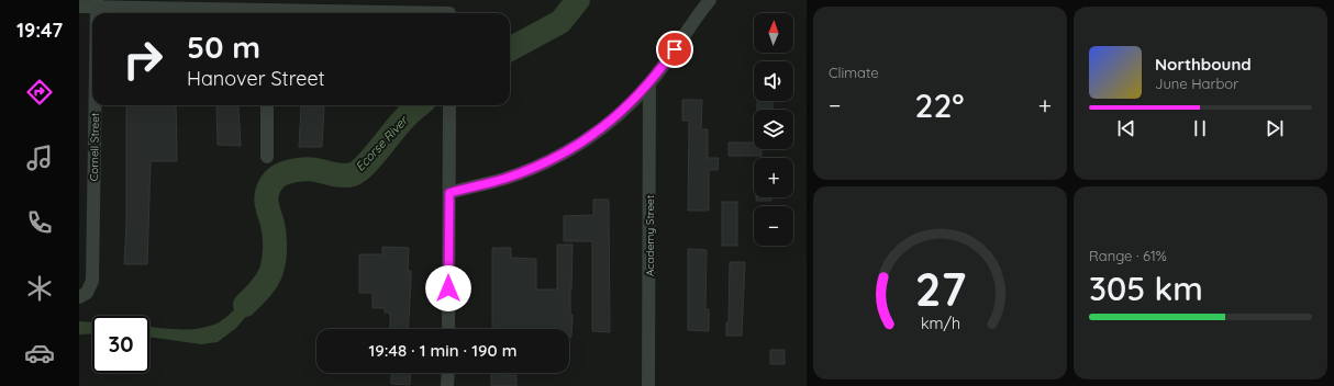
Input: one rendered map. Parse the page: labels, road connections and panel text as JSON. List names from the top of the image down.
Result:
{
  "streets": {
    "street": ["Cornell Street", "Academy Street"]
  },
  "water": ["Ecorse River"],
  "north": "top",
  "page": {
    "tabs": "19:47",
    "tile": [
      "Climate",
      ["Range · 61%", "305 km"]
    ],
    "map_buttons": ["+", "−"],
    "turn": ["50 m", "Hanover Street"],
    "song": ["Northbound", "June Harbor"],
    "heat": ["−", "22°", "+"],
    "limit": "30",
    "trip": "19:48 · 1 min · 190 m",
    "gauge": ["27", "km/h"]
  }
}
